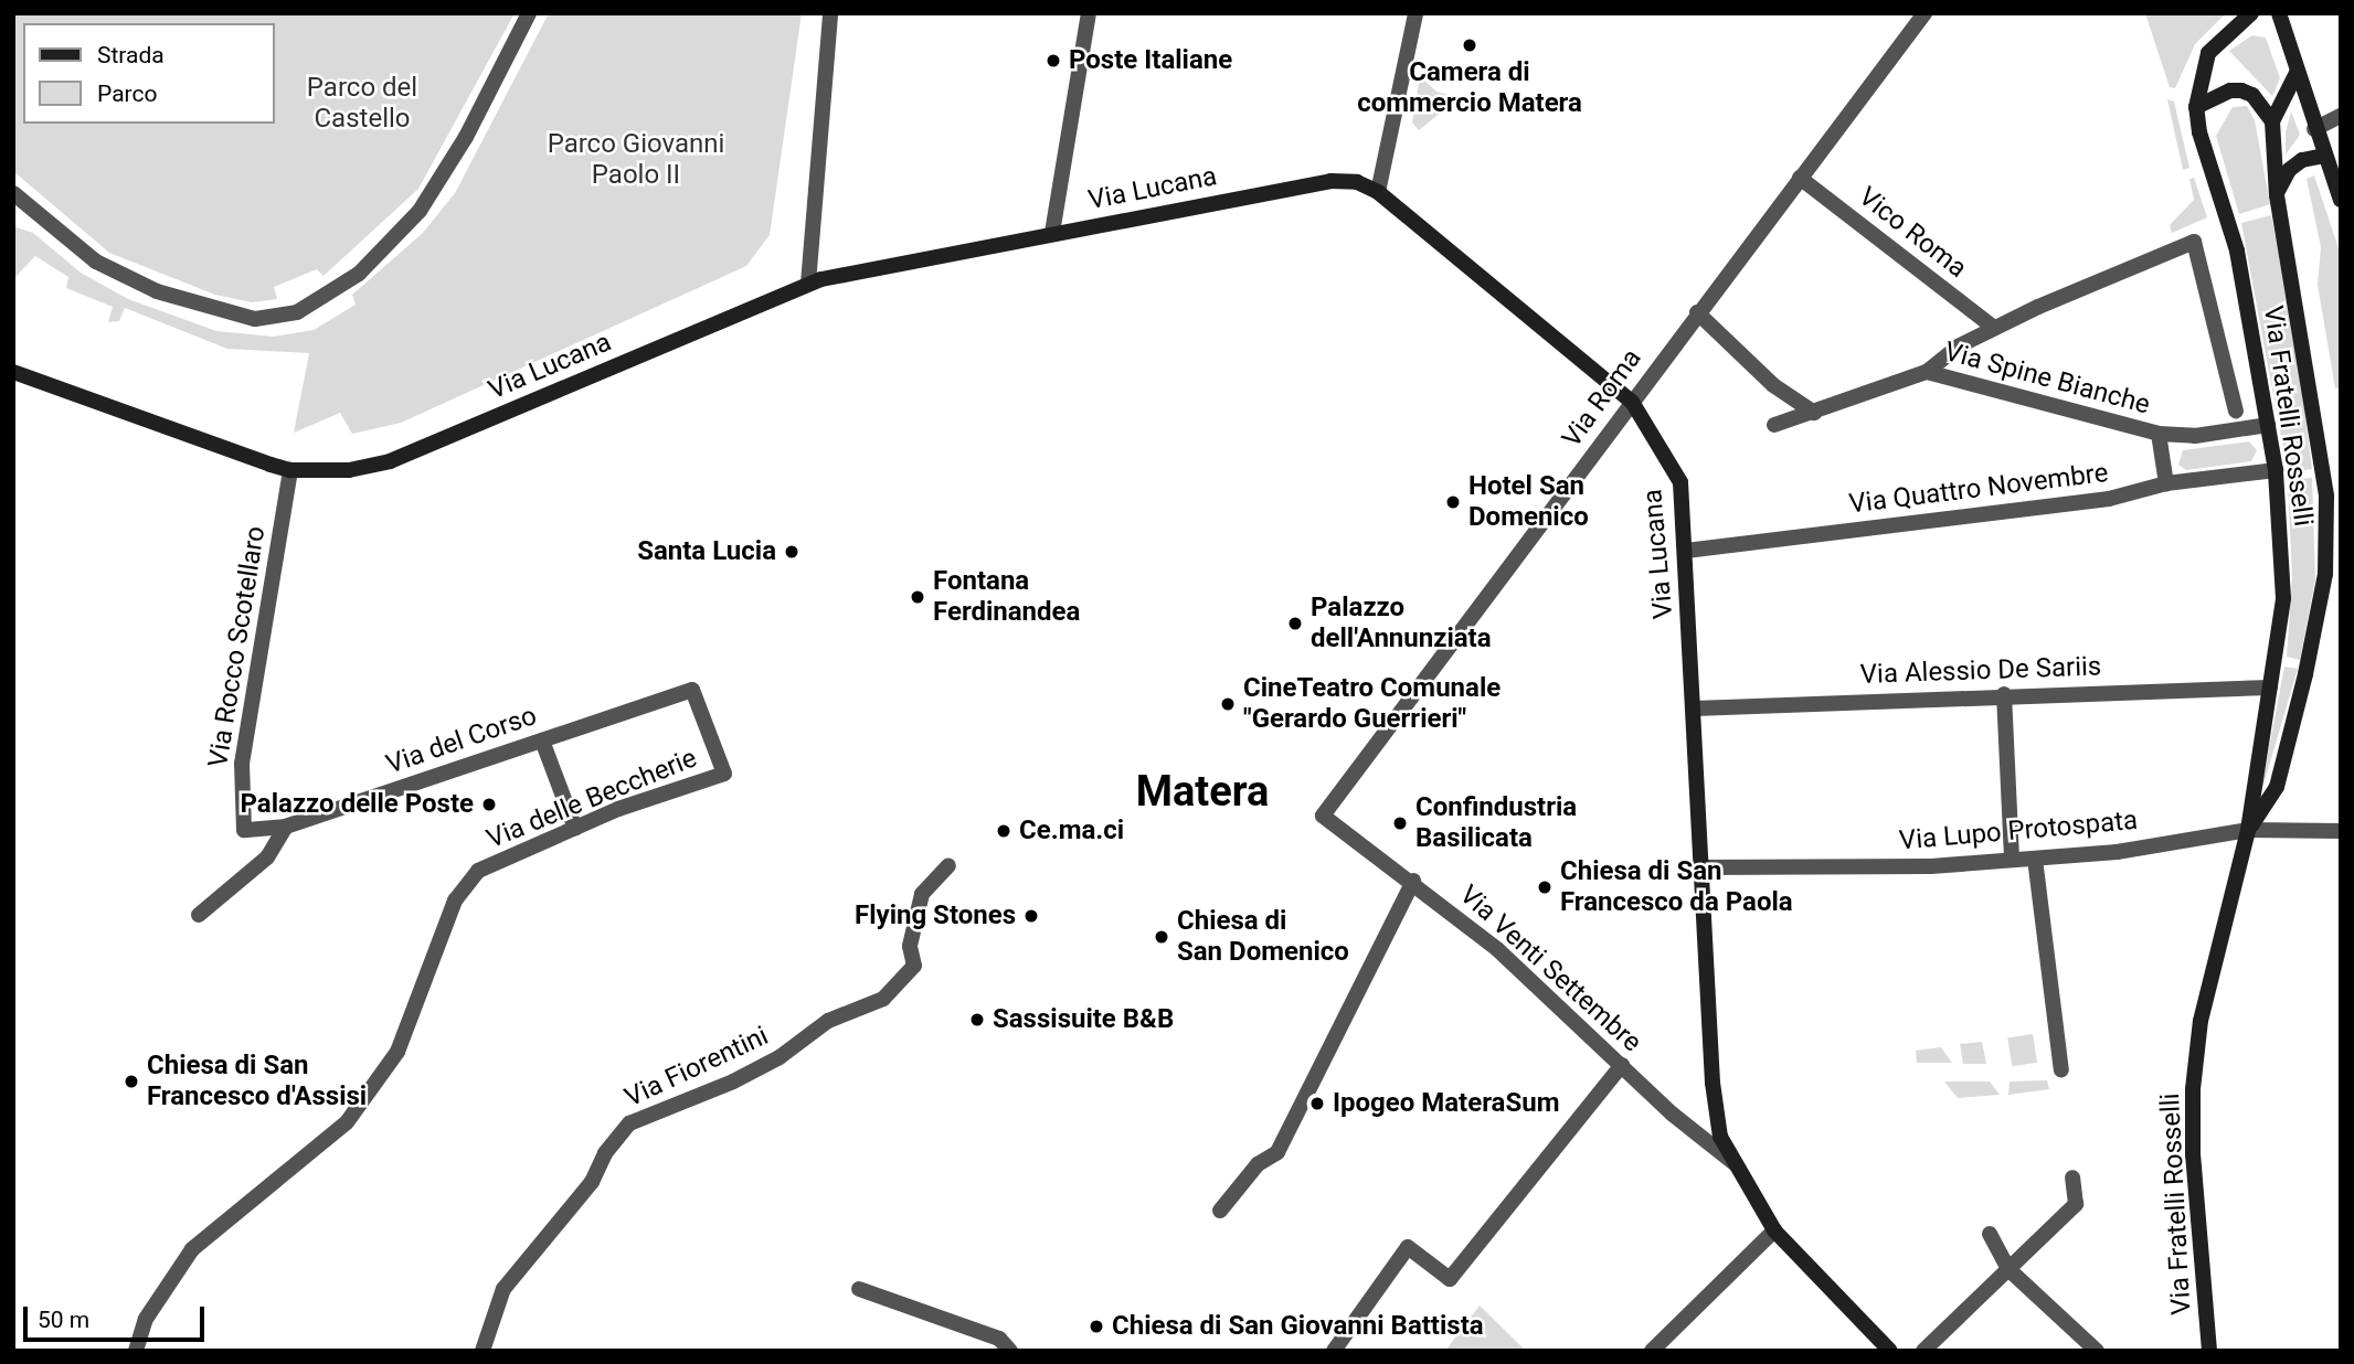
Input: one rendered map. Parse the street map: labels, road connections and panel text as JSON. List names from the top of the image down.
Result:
{
  "streets": {
    "street": [
      "Via Lucana",
      "Vico Roma",
      "Via Spine Bianche",
      "Via Roma",
      "Via Fratelli Rosselli",
      "Via Quattro Novembre",
      "Via Rocco Scotellaro",
      "Via Alessio De Sariis",
      "Via del Corso",
      "Via delle Beccherie",
      "Via Lupo Protospata",
      "Via Venti Settembre",
      "Via Fiorentini"
    ]
  },
  "crossings": [
    ["Via Lucana", "Via Roma"],
    ["Via Lucana", "Via Quattro Novembre"],
    ["Via Lucana", "Via Rocco Scotellaro"],
    ["Via Lucana", "Via Alessio De Sariis"],
    ["Via Lucana", "Via Lupo Protospata"],
    ["Via Lucana", "Via Venti Settembre"],
    ["Vico Roma", "Via Roma"],
    ["Via Spine Bianche", "Via Fratelli Rosselli"],
    ["Via Roma", "Via Venti Settembre"],
    ["Via Fratelli Rosselli", "Via Quattro Novembre"],
    ["Via Fratelli Rosselli", "Via Alessio De Sariis"],
    ["Via Fratelli Rosselli", "Via Lupo Protospata"],
    ["Via Rocco Scotellaro", "Via del Corso"],
    ["Via del Corso", "Via delle Beccherie"]
  ],
  "districts": ["Matera"],
  "parks": ["Parco del Castello", "Parco Giovanni Paolo II"],
  "places": [
    "Camera di commercio Matera",
    "Poste Italiane",
    "Hotel San Domenico",
    "Santa Lucia",
    "Fontana Ferdinandea",
    "Palazzo dell'Annunziata",
    "CineTeatro Comunale \"Gerardo Guerrieri\"",
    "Palazzo delle Poste",
    "Confindustria Basilicata",
    "Ce.ma.ci",
    "Chiesa di San Francesco da Paola",
    "Flying Stones",
    "Chiesa di San Domenico",
    "Sassisuite B&B",
    "Chiesa di San Francesco d'Assisi",
    "Ipogeo MateraSum",
    "Chiesa di San Giovanni Battista"
  ],
  "legend": ["Strada", "Parco"],
  "scale_bar": "50 m"
}
